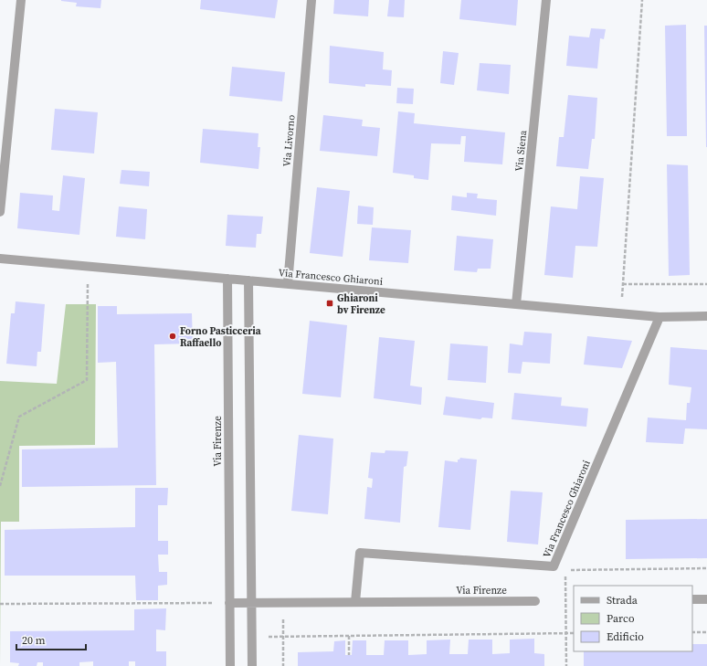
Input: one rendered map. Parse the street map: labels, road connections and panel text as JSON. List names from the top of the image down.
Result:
{
  "streets": {
    "street": [
      "Via Livorno",
      "Via Siena",
      "Via Francesco Ghiaroni",
      "Via Firenze"
    ]
  },
  "crossings": [
    ["Via Livorno", "Via Francesco Ghiaroni"],
    ["Via Siena", "Via Francesco Ghiaroni"],
    ["Via Francesco Ghiaroni", "Via Firenze"]
  ],
  "places": {
    "transit": ["Ghiaroni bv Firenze"],
    "other": ["Forno Pasticceria Raffaello"]
  },
  "legend": ["Strada", "Parco", "Edificio"],
  "scale_bar": "20 m"
}
